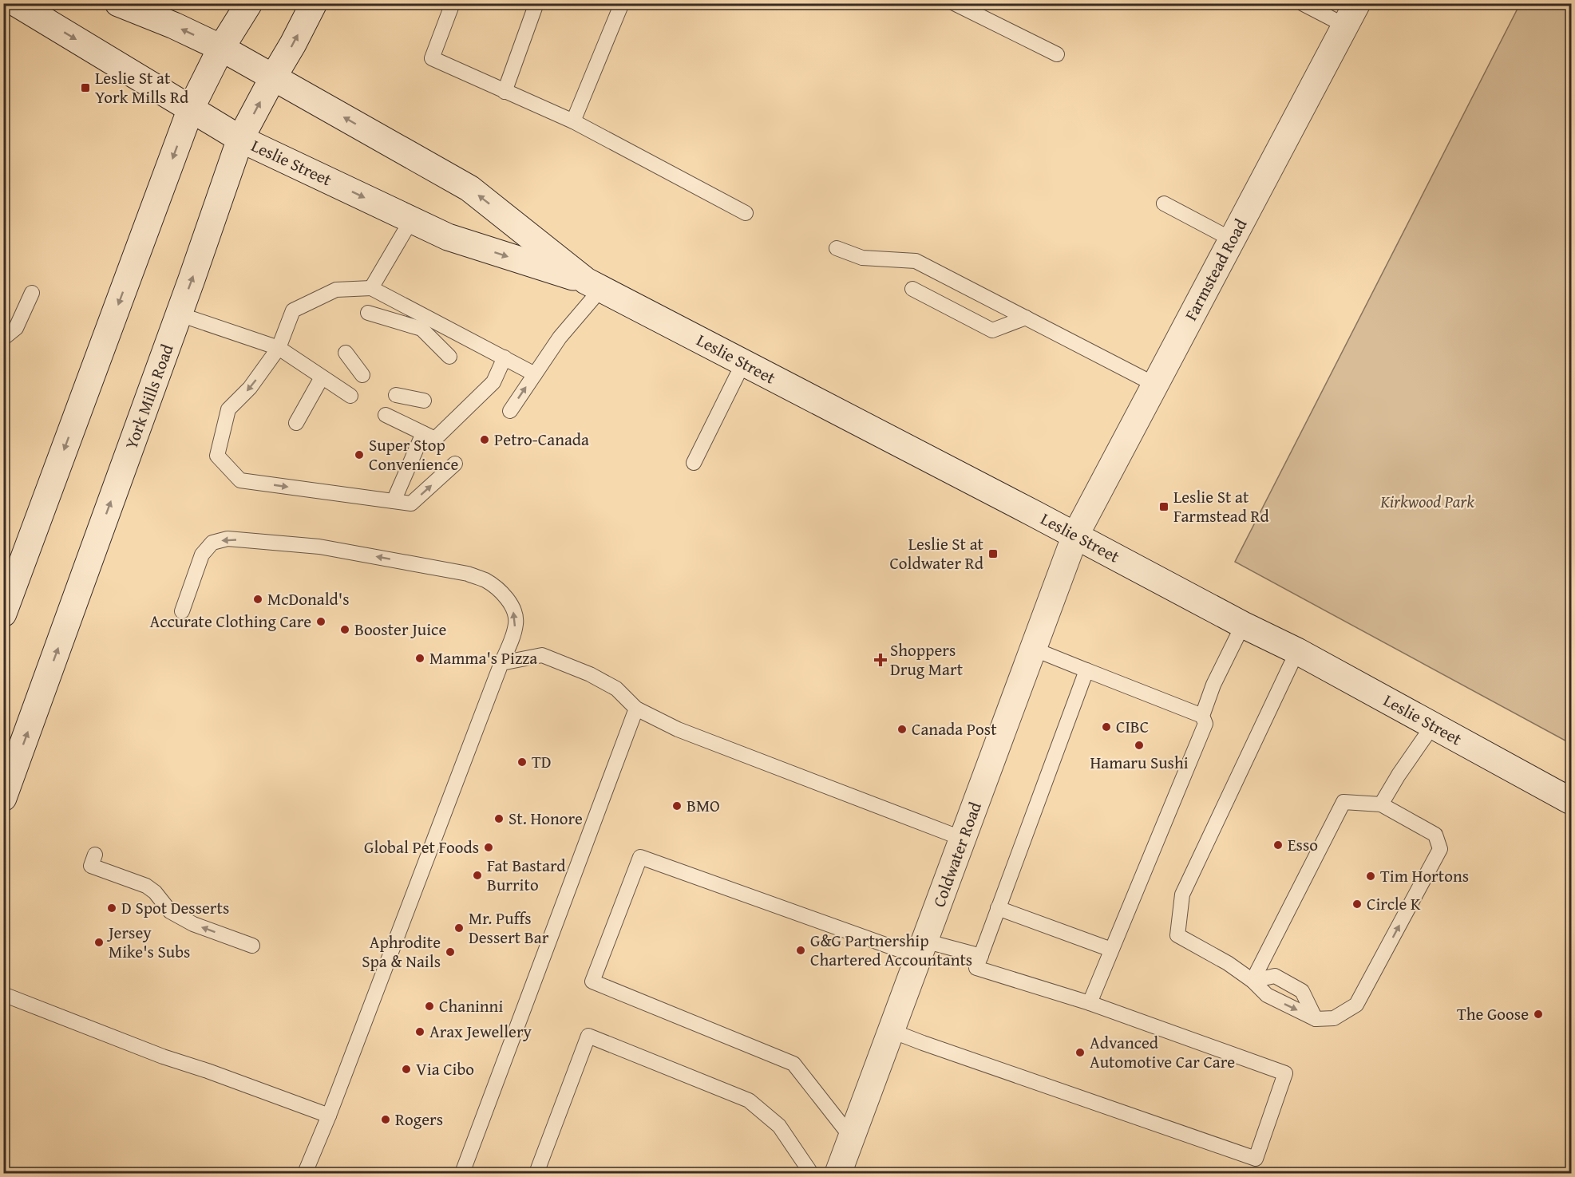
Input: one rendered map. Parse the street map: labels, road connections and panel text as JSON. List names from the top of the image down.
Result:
{
  "streets": {
    "main road": [
      "Leslie Street",
      "Farmstead Road",
      "York Mills Road",
      "Coldwater Road"
    ]
  },
  "crossings": [
    ["Leslie Street", "Farmstead Road"],
    ["Leslie Street", "York Mills Road"],
    ["Leslie Street", "Coldwater Road"],
    ["Farmstead Road", "Coldwater Road"]
  ],
  "parks": ["Kirkwood Park"],
  "places": {
    "transit": ["Leslie St at York Mills Rd", "Leslie St at Farmstead Rd", "Leslie St at Coldwater Rd"],
    "other": [
      "Petro-Canada",
      "Super Stop Convenience",
      "McDonald's",
      "Accurate Clothing Care",
      "Booster Juice",
      "Mamma's Pizza",
      "CIBC",
      "Canada Post",
      "Hamaru Sushi",
      "TD",
      "BMO",
      "St. Honore",
      "Esso",
      "Global Pet Foods",
      "Fat Bastard Burrito",
      "Tim Hortons",
      "Circle K",
      "D Spot Desserts",
      "Mr. Puffs Dessert Bar",
      "Jersey Mike's Subs",
      "G&G Partnership Chartered Accountants",
      "Aphrodite Spa & Nails",
      "Chaninni",
      "The Goose",
      "Arax Jewellery",
      "Advanced Automotive Car Care",
      "Via Cibo",
      "Rogers"
    ],
    "health": ["Shoppers Drug Mart"]
  }
}
